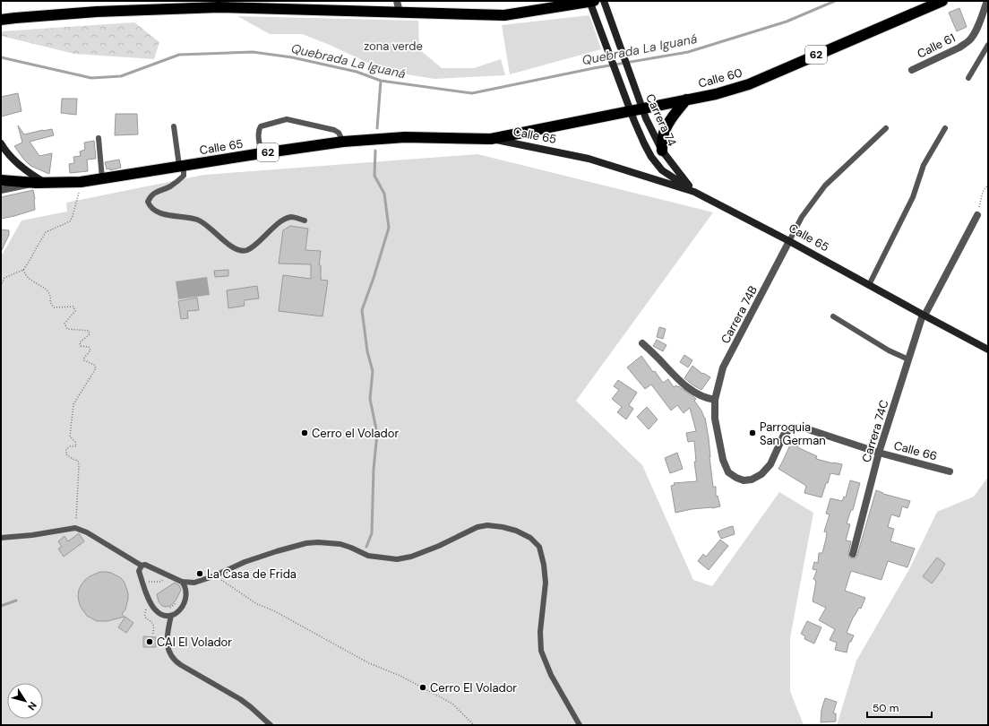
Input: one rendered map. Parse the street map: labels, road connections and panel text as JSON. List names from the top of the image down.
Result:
{
  "streets": {
    "highway": ["62", "Calle 60", "Calle 65"],
    "main road": ["Carrera 74"],
    "street": [
      "Calle 61",
      "Carrera 74B",
      "Carrera 74C",
      "Calle 66"
    ]
  },
  "crossings": [
    ["62", "Calle 65"],
    ["Calle 60", "Carrera 74"],
    ["Calle 60", "Calle 65"],
    ["Carrera 74", "Calle 65"],
    ["Calle 65", "Carrera 74B"],
    ["Calle 65", "Carrera 74C"],
    ["Carrera 74B", "Calle 66"],
    ["Carrera 74C", "Calle 66"]
  ],
  "water": ["Quebrada La Iguaná"],
  "parks": ["zona verde"],
  "places": [
    "Cerro el Volador",
    "Parroquia San German",
    "La Casa de Frida",
    "CAI El Volador",
    "Cerro El Volador"
  ],
  "scale_bar": "50 m",
  "north": "bottom right"
}
